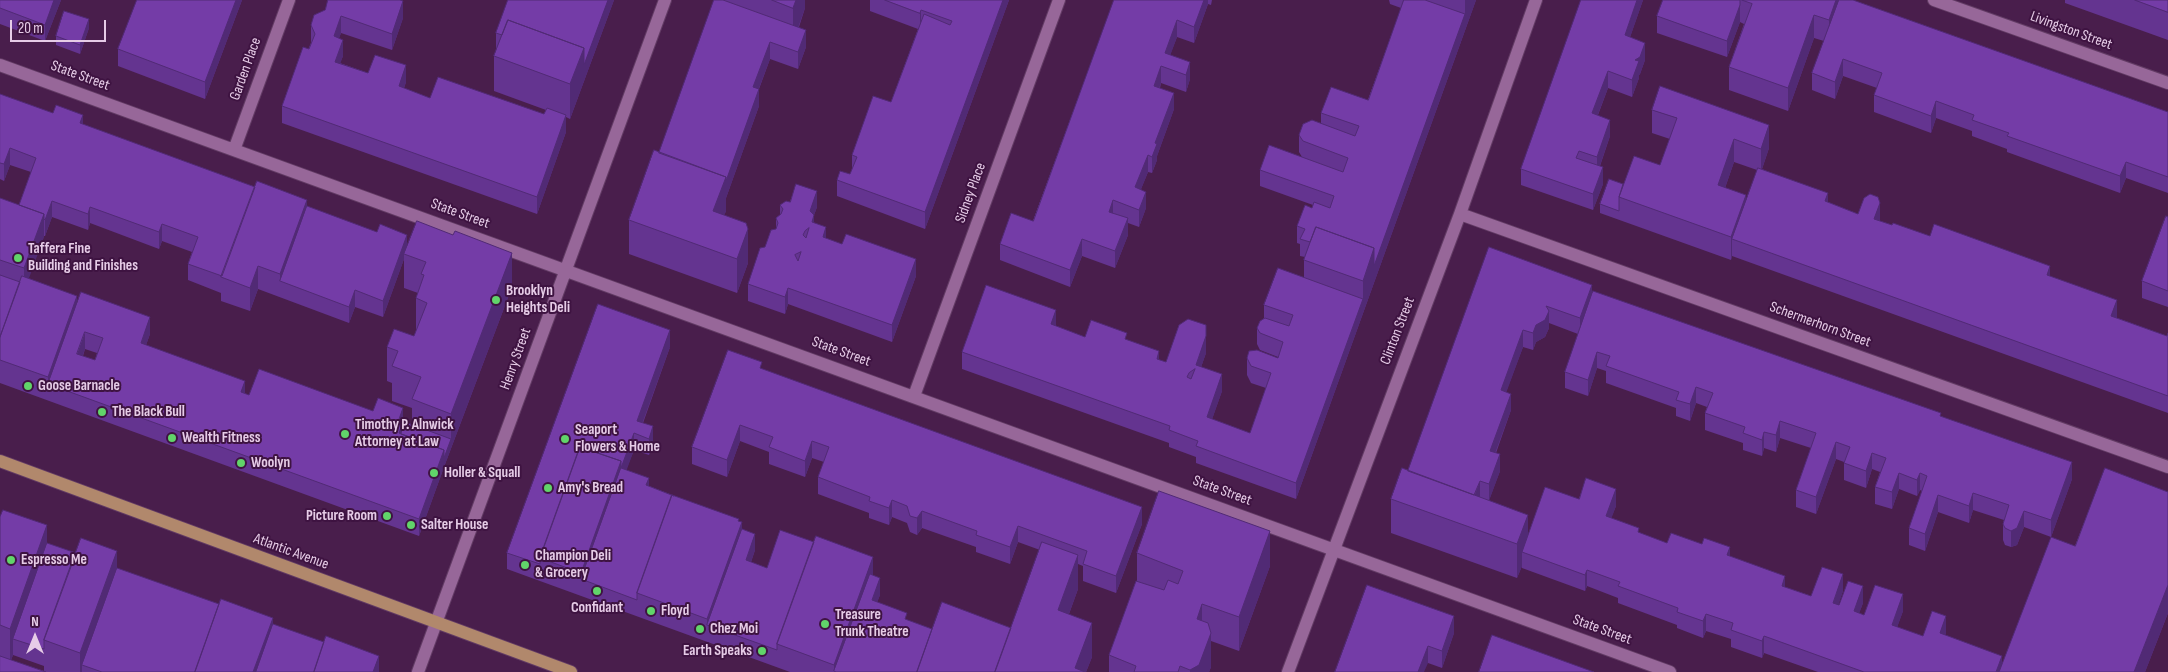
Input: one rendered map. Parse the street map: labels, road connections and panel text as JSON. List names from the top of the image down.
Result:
{
  "streets": {
    "main road": ["Atlantic Avenue"],
    "street": [
      "Livingston Street",
      "Garden Place",
      "State Street",
      "Sidney Place",
      "Schermerhorn Street",
      "Clinton Street",
      "Henry Street"
    ]
  },
  "crossings": [
    ["Garden Place", "State Street"],
    ["State Street", "Sidney Place"],
    ["State Street", "Clinton Street"],
    ["State Street", "Henry Street"],
    ["Schermerhorn Street", "Clinton Street"],
    ["Henry Street", "Atlantic Avenue"]
  ],
  "places": [
    "Taffera Fine Building and Finishes",
    "Brooklyn Heights Deli",
    "Goose Barnacle",
    "The Black Bull",
    "Timothy P. Alnwick Attorney at Law",
    "Wealth Fitness",
    "Seaport Flowers & Home",
    "Woolyn",
    "Holler & Squall",
    "Amy's Bread",
    "Picture Room",
    "Salter House",
    "Espresso Me",
    "Champion Deli & Grocery",
    "Confidant",
    "Floyd",
    "Treasure Trunk Theatre",
    "Chez Moi",
    "Earth Speaks"
  ],
  "scale_bar": "20 m",
  "north": "top"
}
